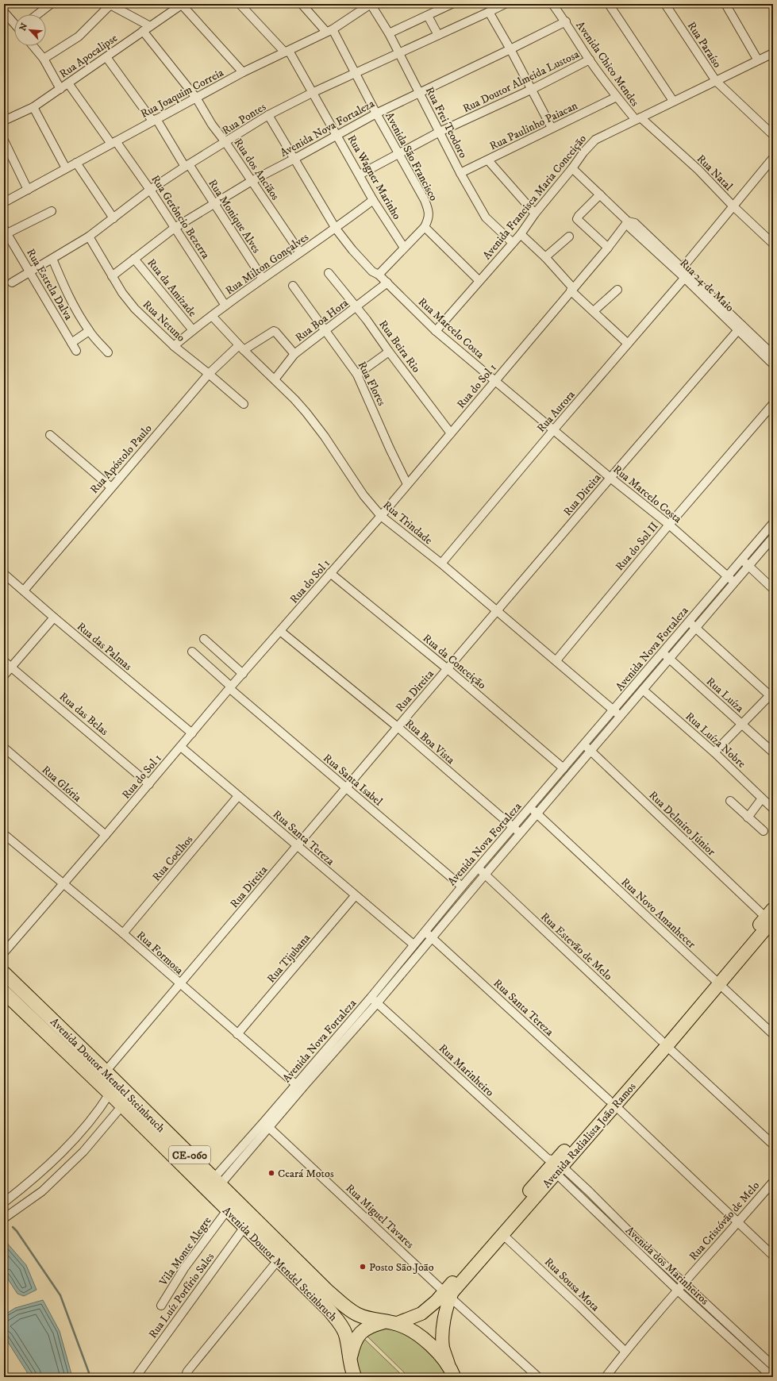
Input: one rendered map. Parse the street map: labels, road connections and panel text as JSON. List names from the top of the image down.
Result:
{
  "streets": {
    "highway": ["Avenida Doutor Mendel Steinbruch", "CE-060"],
    "main road": ["Avenida Radialista João Ramos"],
    "street": [
      "Rua Paraíso",
      "Rua Apocalipse",
      "Avenida Chico Mendes",
      "Rua Doutor Almeida Lustosa",
      "Rua Joaquim Correia",
      "Rua Pontes",
      "Rua Frei Teodoro",
      "Rua Paulinho Paiacan",
      "Avenida Nova Fortaleza",
      "Avenida São Francisco",
      "Rua dos Anciãos",
      "Rua Natal",
      "Rua Wagner Marinho",
      "Avenida Francisca Maria Conceição",
      "Rua Monique Alves",
      "Rua Gerôncio Bezerra",
      "Rua Milton Gonçalves",
      "Rua Estrela Dalva",
      "Rua 24 de Maio",
      "Rua da Amizade",
      "Rua Boa Hora",
      "Rua Netuno",
      "Rua Marcelo Costa",
      "Rua Beira Rio",
      "Rua Flores",
      "Rua do Sol 1",
      "Rua Aurora",
      "Rua Apóstolo Paulo",
      "Rua Direita",
      "Rua Trindade",
      "Rua do Sol II",
      "Rua das Palmas",
      "Rua da Conceição",
      "Rua Luíza",
      "Rua das Belas",
      "Rua Luíza Nobre",
      "Rua Boa Vista",
      "Rua Santa Isabel",
      "Rua Glória",
      "Rua Delmiro Júnior",
      "Rua Santa Tereza",
      "Rua Coelhos",
      "Rua Novo Amanhecer",
      "Rua Estevão de Melo",
      "Rua Formosa",
      "Rua Tijubana",
      "Rua Marinheiro",
      "Rua Miguel Tavares",
      "Rua Cristóvão de Melo",
      "Vila Monte Alegre",
      "Avenida dos Marinheiros",
      "Rua Sousa Mota",
      "Rua Luíz Porfírio Sales"
    ]
  },
  "crossings": [
    ["Rua Paraíso", "Avenida Francisca Maria Conceição"],
    ["Rua Apocalipse", "Rua dos Anciãos"],
    ["Rua Apocalipse", "Rua Monique Alves"],
    ["Rua Apocalipse", "Rua Gerôncio Bezerra"],
    ["Avenida Chico Mendes", "Rua Doutor Almeida Lustosa"],
    ["Avenida Chico Mendes", "Rua Paulinho Paiacan"],
    ["Avenida Chico Mendes", "Avenida Nova Fortaleza"],
    ["Avenida Chico Mendes", "Rua Natal"],
    ["Avenida Chico Mendes", "Avenida Francisca Maria Conceição"],
    ["Rua Doutor Almeida Lustosa", "Rua Frei Teodoro"],
    ["Rua Doutor Almeida Lustosa", "Avenida São Francisco"],
    ["Rua Doutor Almeida Lustosa", "Rua Wagner Marinho"],
    ["Rua Joaquim Correia", "Rua Frei Teodoro"],
    ["Rua Joaquim Correia", "Avenida São Francisco"],
    ["Rua Joaquim Correia", "Rua dos Anciãos"],
    ["Rua Joaquim Correia", "Rua Wagner Marinho"],
    ["Rua Joaquim Correia", "Rua Monique Alves"],
    ["Rua Joaquim Correia", "Rua Gerôncio Bezerra"],
    ["Rua Pontes", "Rua Frei Teodoro"],
    ["Rua Pontes", "Avenida São Francisco"],
    ["Rua Pontes", "Rua dos Anciãos"],
    ["Rua Pontes", "Rua Wagner Marinho"],
    ["Rua Pontes", "Rua Monique Alves"],
    ["Rua Pontes", "Rua Gerôncio Bezerra"],
    ["Rua Pontes", "Rua Estrela Dalva"],
    ["Rua Pontes", "Rua Netuno"],
    ["Rua Pontes", "Rua Marcelo Costa"],
    ["Rua Frei Teodoro", "Rua Paulinho Paiacan"],
    ["Rua Frei Teodoro", "Avenida Nova Fortaleza"],
    ["Rua Frei Teodoro", "Avenida Francisca Maria Conceição"],
    ["Avenida Nova Fortaleza", "Avenida São Francisco"],
    ["Avenida Nova Fortaleza", "Rua dos Anciãos"],
    ["Avenida Nova Fortaleza", "Rua Wagner Marinho"],
    ["Avenida Nova Fortaleza", "Rua Monique Alves"],
    ["Avenida Nova Fortaleza", "Rua Gerôncio Bezerra"],
    ["Avenida Nova Fortaleza", "Rua da Amizade"],
    ["Avenida Nova Fortaleza", "Rua Netuno"],
    ["Avenida Nova Fortaleza", "Rua Marcelo Costa"],
    ["Avenida Nova Fortaleza", "Rua Trindade"],
    ["Avenida Nova Fortaleza", "Rua da Conceição"],
    ["Avenida Nova Fortaleza", "Rua Luíza"],
    ["Avenida Nova Fortaleza", "Rua Luíza Nobre"],
    ["Avenida Nova Fortaleza", "Rua Boa Vista"],
    ["Avenida Nova Fortaleza", "Rua Santa Isabel"],
    ["Avenida Nova Fortaleza", "Rua Delmiro Júnior"],
    ["Avenida Nova Fortaleza", "Rua Santa Tereza"],
    ["Avenida Nova Fortaleza", "Rua Novo Amanhecer"],
    ["Avenida Nova Fortaleza", "Rua Estevão de Melo"],
    ["Avenida Nova Fortaleza", "Rua Formosa"],
    ["Avenida Nova Fortaleza", "Rua Marinheiro"],
    ["Avenida Nova Fortaleza", "Avenida Doutor Mendel Steinbruch"],
    ["Avenida Nova Fortaleza", "Rua Miguel Tavares"],
    ["Rua dos Anciãos", "Rua Milton Gonçalves"],
    ["Rua Natal", "Avenida Francisca Maria Conceição"],
    ["Rua Wagner Marinho", "Rua Milton Gonçalves"],
    ["Avenida Francisca Maria Conceição", "Rua 24 de Maio"],
    ["Avenida Francisca Maria Conceição", "Rua Marcelo Costa"],
    ["Rua Monique Alves", "Rua Milton Gonçalves"],
    ["Rua Gerôncio Bezerra", "Rua Milton Gonçalves"],
    ["Rua Milton Gonçalves", "Rua da Amizade"],
    ["Rua Milton Gonçalves", "Rua Netuno"],
    ["Rua Milton Gonçalves", "Rua Marcelo Costa"],
    ["Rua Milton Gonçalves", "Rua Trindade"],
    ["Rua 24 de Maio", "Rua do Sol 1"],
    ["Rua 24 de Maio", "Rua Aurora"],
    ["Rua 24 de Maio", "Rua Direita"],
    ["Rua Boa Hora", "Rua Marcelo Costa"],
    ["Rua Boa Hora", "Rua Beira Rio"],
    ["Rua Boa Hora", "Rua Flores"],
    ["Rua Boa Hora", "Rua Apóstolo Paulo"],
    ["Rua Boa Hora", "Rua Trindade"],
    ["Rua Netuno", "Rua Apóstolo Paulo"],
    ["Rua Marcelo Costa", "Rua do Sol 1"],
    ["Rua Marcelo Costa", "Rua Aurora"],
    ["Rua Marcelo Costa", "Rua Direita"],
    ["Rua Marcelo Costa", "Rua do Sol II"],
    ["Rua Beira Rio", "Rua do Sol 1"],
    ["Rua Flores", "Rua do Sol 1"],
    ["Rua do Sol 1", "Rua Trindade"],
    ["Rua do Sol 1", "Rua das Palmas"],
    ["Rua do Sol 1", "Rua da Conceição"],
    ["Rua do Sol 1", "Rua das Belas"],
    ["Rua do Sol 1", "Rua Boa Vista"],
    ["Rua do Sol 1", "Rua Santa Isabel"],
    ["Rua do Sol 1", "Rua Glória"],
    ["Rua do Sol 1", "Rua Santa Tereza"],
    ["Rua do Sol 1", "Rua Formosa"],
    ["Rua Aurora", "Rua Trindade"],
    ["Rua Apóstolo Paulo", "Rua Trindade"],
    ["Rua Apóstolo Paulo", "Rua das Palmas"],
    ["Rua Direita", "Rua Trindade"],
    ["Rua Direita", "Rua da Conceição"],
    ["Rua Direita", "Rua Boa Vista"],
    ["Rua Direita", "Rua Santa Isabel"],
    ["Rua Direita", "Rua Santa Tereza"],
    ["Rua Direita", "Rua Formosa"],
    ["Rua Direita", "Avenida Doutor Mendel Steinbruch"],
    ["Rua Trindade", "Rua do Sol II"],
    ["Rua Delmiro Júnior", "Avenida Radialista João Ramos"],
    ["Rua Santa Tereza", "Rua Coelhos"],
    ["Rua Santa Tereza", "Rua Tijubana"],
    ["Rua Santa Tereza", "Avenida Radialista João Ramos"],
    ["Rua Santa Tereza", "Rua Cristóvão de Melo"],
    ["Rua Coelhos", "Rua Formosa"],
    ["Rua Novo Amanhecer", "Avenida Radialista João Ramos"],
    ["Rua Estevão de Melo", "Avenida Radialista João Ramos"],
    ["Rua Formosa", "Rua Tijubana"],
    ["Rua Marinheiro", "Avenida Radialista João Ramos"],
    ["Rua Marinheiro", "Avenida dos Marinheiros"],
    ["Avenida Doutor Mendel Steinbruch", "Avenida Radialista João Ramos"],
    ["Avenida Doutor Mendel Steinbruch", "CE-060"],
    ["Avenida Doutor Mendel Steinbruch", "Vila Monte Alegre"],
    ["Avenida Doutor Mendel Steinbruch", "Rua Luíz Porfírio Sales"],
    ["Avenida Radialista João Ramos", "CE-060"],
    ["Avenida Radialista João Ramos", "Rua Miguel Tavares"],
    ["Avenida Radialista João Ramos", "Avenida dos Marinheiros"],
    ["Avenida Radialista João Ramos", "Rua Sousa Mota"],
    ["Rua Cristóvão de Melo", "Avenida dos Marinheiros"],
    ["Rua Cristóvão de Melo", "Rua Sousa Mota"]
  ],
  "places": ["Ceará Motos", "Posto São João"],
  "north": "top left"
}
